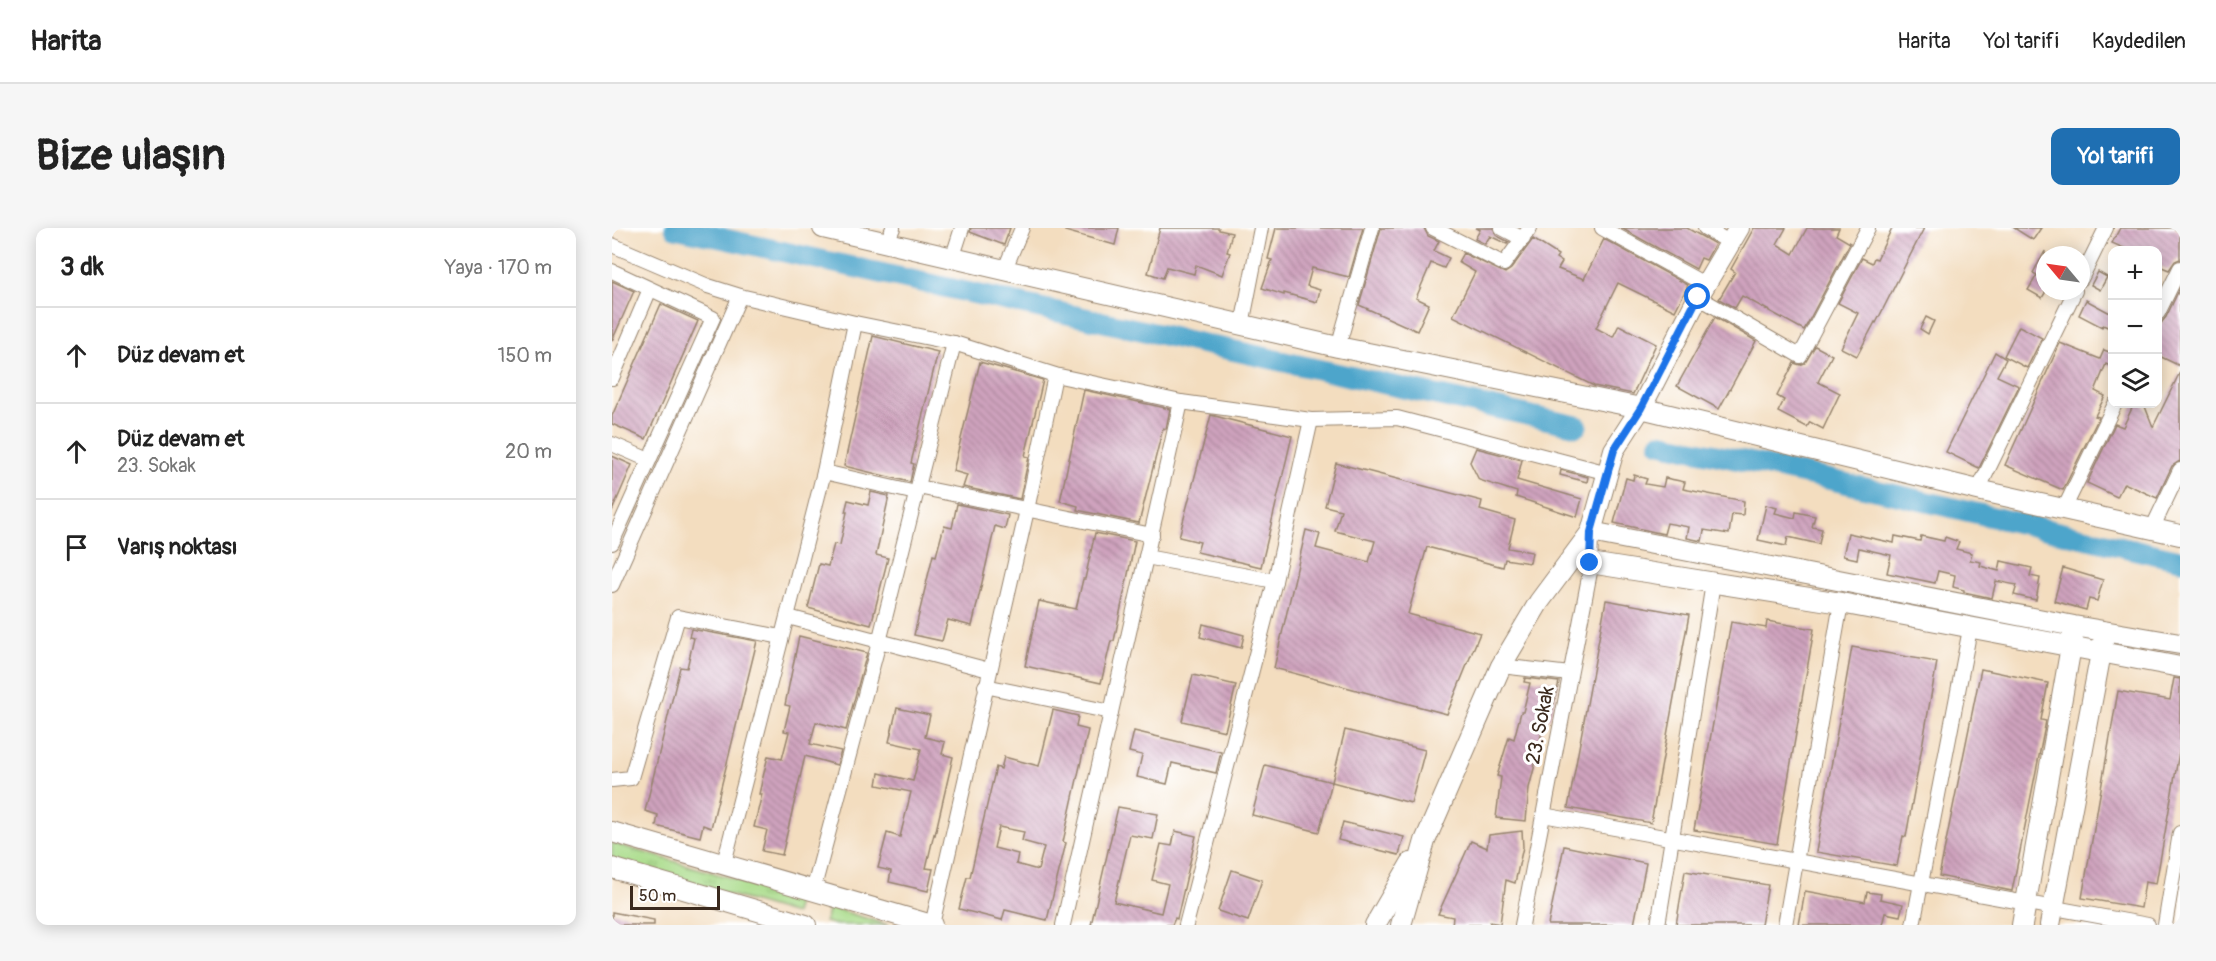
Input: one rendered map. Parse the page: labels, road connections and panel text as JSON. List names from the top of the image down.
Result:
{
  "streets": {
    "street": ["23. Sokak"]
  },
  "scale_bar": "50 m",
  "north": "top left",
  "page": {
    "header": "Harita",
    "nav": ["Harita", "Yol tarifi", "Kaydedilen"],
    "buttons": "Yol tarifi",
    "title": "Bize ulaşın",
    "heading": ["3 dk", "Yaya · 170 m"],
    "map_buttons": ["+", "−"],
    "list": [
      ["Düz devam et", "150 m"],
      ["Düz devam et", "23. Sokak", "20 m"],
      "Varış noktası"
    ],
    "scale": "50 m"
  }
}
